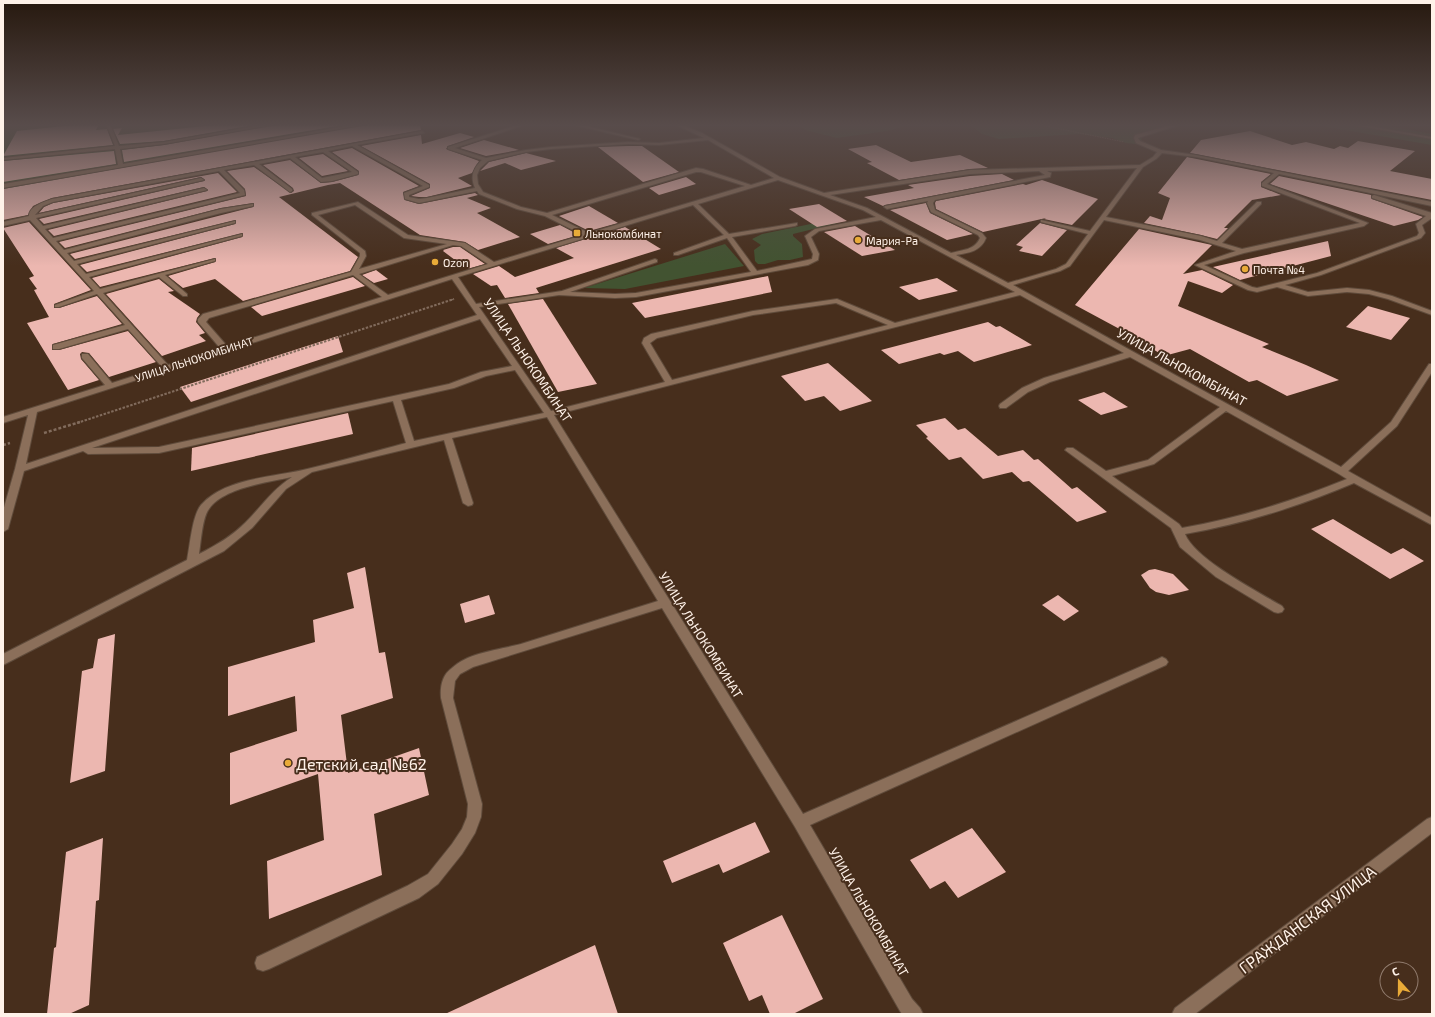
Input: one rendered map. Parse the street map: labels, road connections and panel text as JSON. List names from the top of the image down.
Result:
{
  "streets": {
    "street": ["УЛИЦА ЛЬНОКОМБИНАТ", "ГРАЖДАНСКАЯ УЛИЦА"]
  },
  "places": {
    "transit": ["Льнокомбинат"],
    "other": [
      "Мария-Ра",
      "Ozon",
      "Почта №4",
      "Детский сад №62"
    ]
  },
  "north": "top"
}
